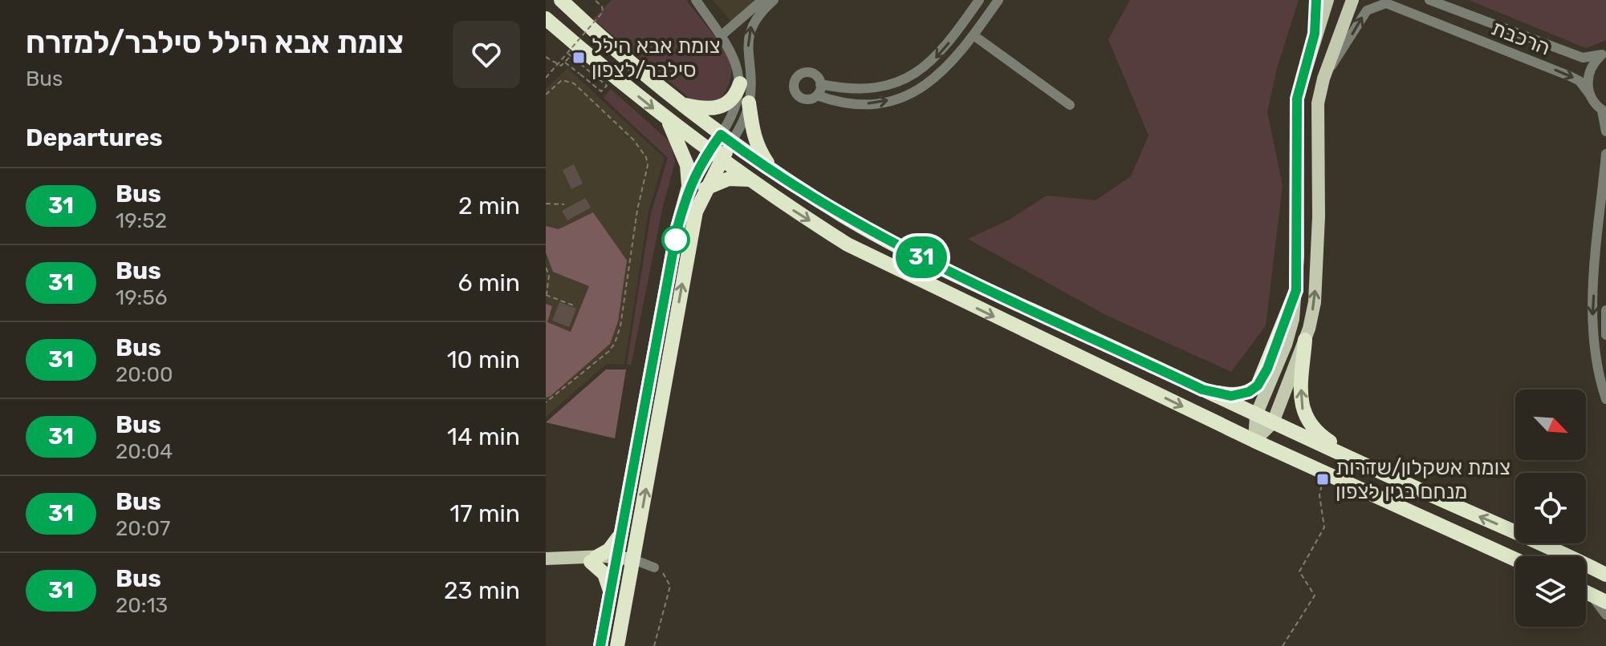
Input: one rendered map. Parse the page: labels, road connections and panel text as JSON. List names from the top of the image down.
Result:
{
  "streets": {
    "street": ["הרכבת"]
  },
  "places": {
    "transit": ["צומת אבא הילל סילבר/לצפון", "צומת אשקלון/שדרות מנחם בגין לצפון"]
  },
  "lines": ["bus line 31"],
  "north": "bottom right",
  "page": {
    "heading": [
      ["צומת אבא הילל סילבר/למזרח", "Bus"],
      "Departures"
    ],
    "on_map": "31",
    "list": [
      {
        "mark": "31",
        "name": "Bus",
        "note": "19:52",
        "value": "2 min"
      },
      {
        "mark": "31",
        "name": "Bus",
        "note": "19:56",
        "value": "6 min"
      },
      {
        "mark": "31",
        "name": "Bus",
        "note": "20:00",
        "value": "10 min"
      },
      {
        "mark": "31",
        "name": "Bus",
        "note": "20:04",
        "value": "14 min"
      },
      {
        "mark": "31",
        "name": "Bus",
        "note": "20:07",
        "value": "17 min"
      },
      {
        "mark": "31",
        "name": "Bus",
        "note": "20:13",
        "value": "23 min"
      }
    ]
  }
}
